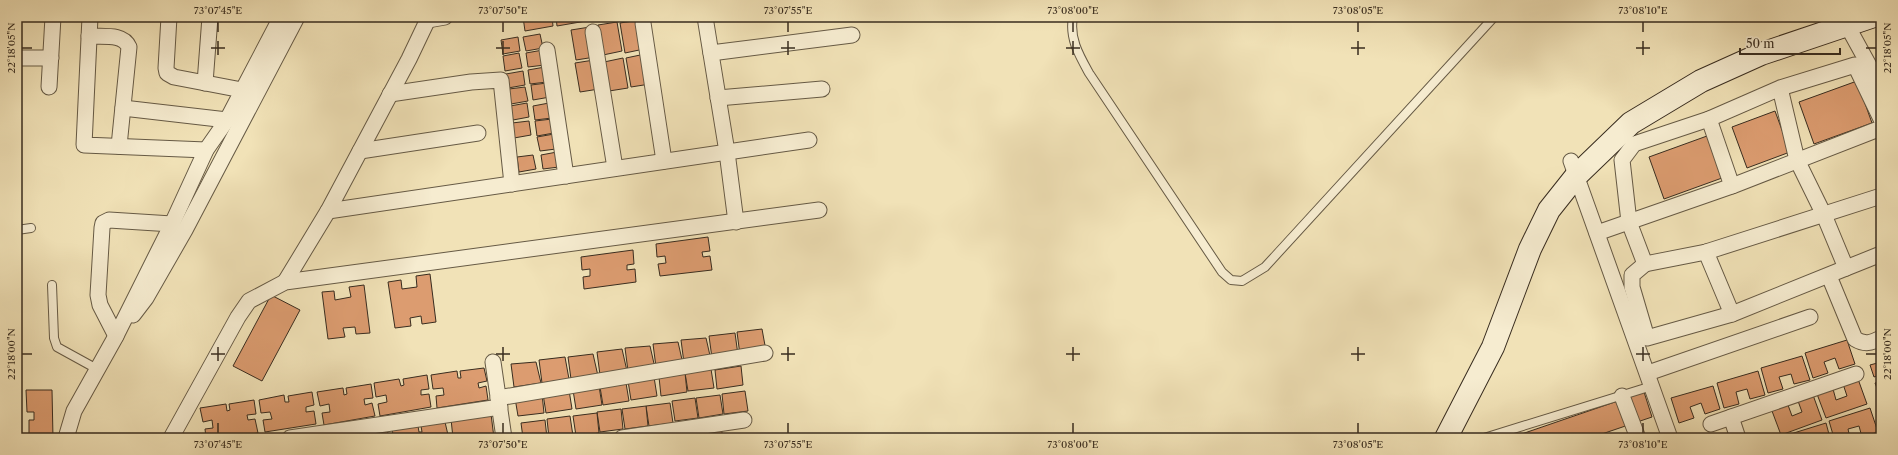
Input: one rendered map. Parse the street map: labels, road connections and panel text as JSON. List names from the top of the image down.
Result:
{
  "scale_bar": "50 m",
  "coordinates": [
    "73°07'45\"E",
    "73°07'50\"E",
    "73°07'55\"E",
    "73°08'00\"E",
    "73°08'05\"E",
    "73°08'10\"E",
    "22°18'05\"N",
    "22°18'00\"N"
  ]
}
